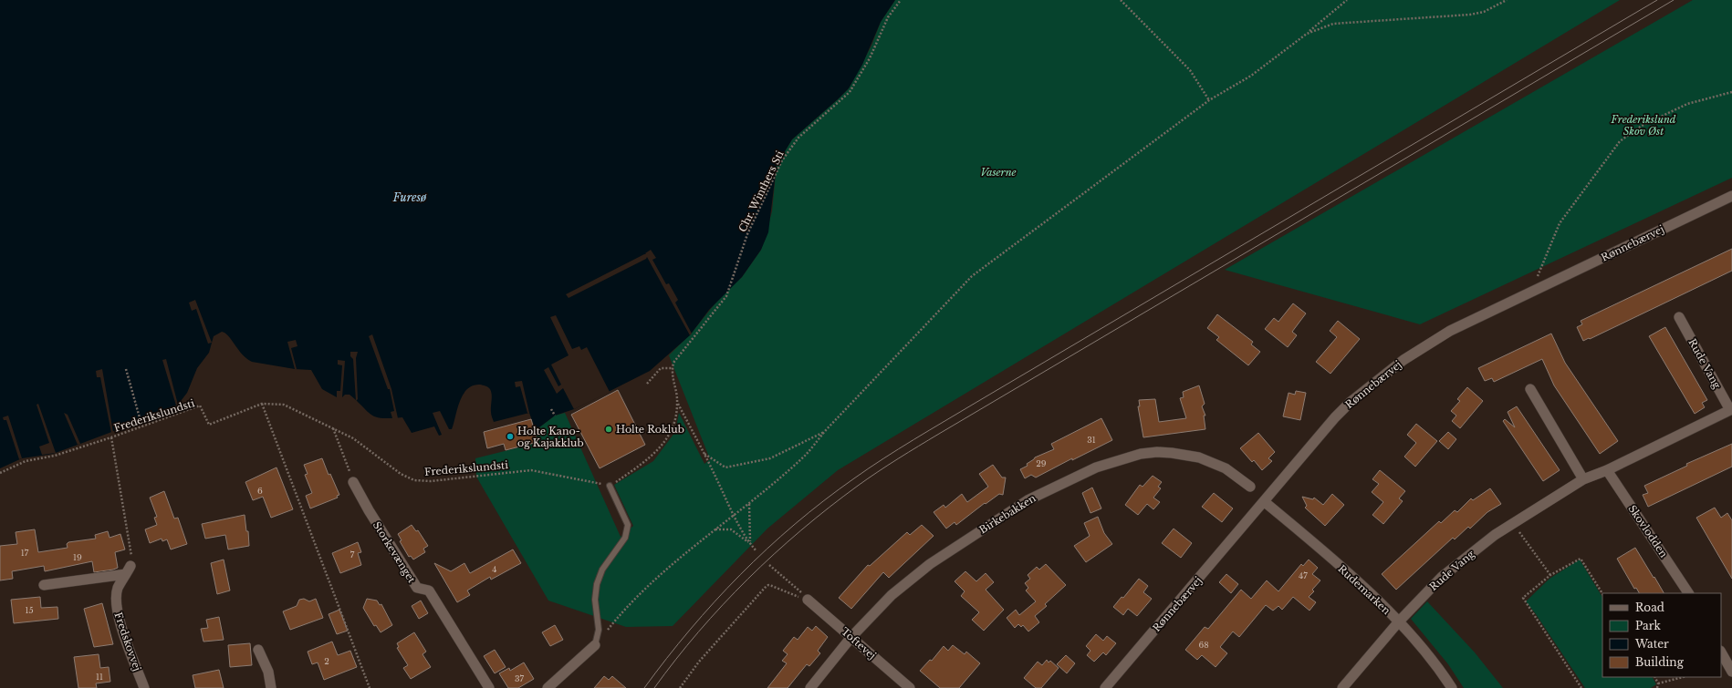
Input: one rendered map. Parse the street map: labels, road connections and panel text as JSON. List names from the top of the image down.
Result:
{
  "streets": {
    "street": [
      "Rønnebærvej",
      "Rude Vang",
      "Birkebakken",
      "Skovlodden",
      "Storkevænget",
      "Rudemarken",
      "Fredskovvej",
      "Toftevej"
    ],
    "path": ["Chr. Winthers Sti", "Frederikslundsti"]
  },
  "crossings": [
    ["Rønnebærvej", "Rudemarken"],
    ["Rude Vang", "Skovlodden"],
    ["Rude Vang", "Rudemarken"],
    ["Birkebakken", "Toftevej"]
  ],
  "water": ["Furesø"],
  "parks": ["Frederikslund Skov Øst", "Vaserne"],
  "places": ["Holte Roklub", "Holte Kano- og Kajakklub"],
  "house_numbers": [
    "31",
    "29",
    "6",
    "17",
    "7",
    "19",
    "4",
    "47",
    "15",
    "68",
    "2",
    "11",
    "37"
  ],
  "legend": [
    "Road",
    "Park",
    "Water",
    "Building"
  ]
}
